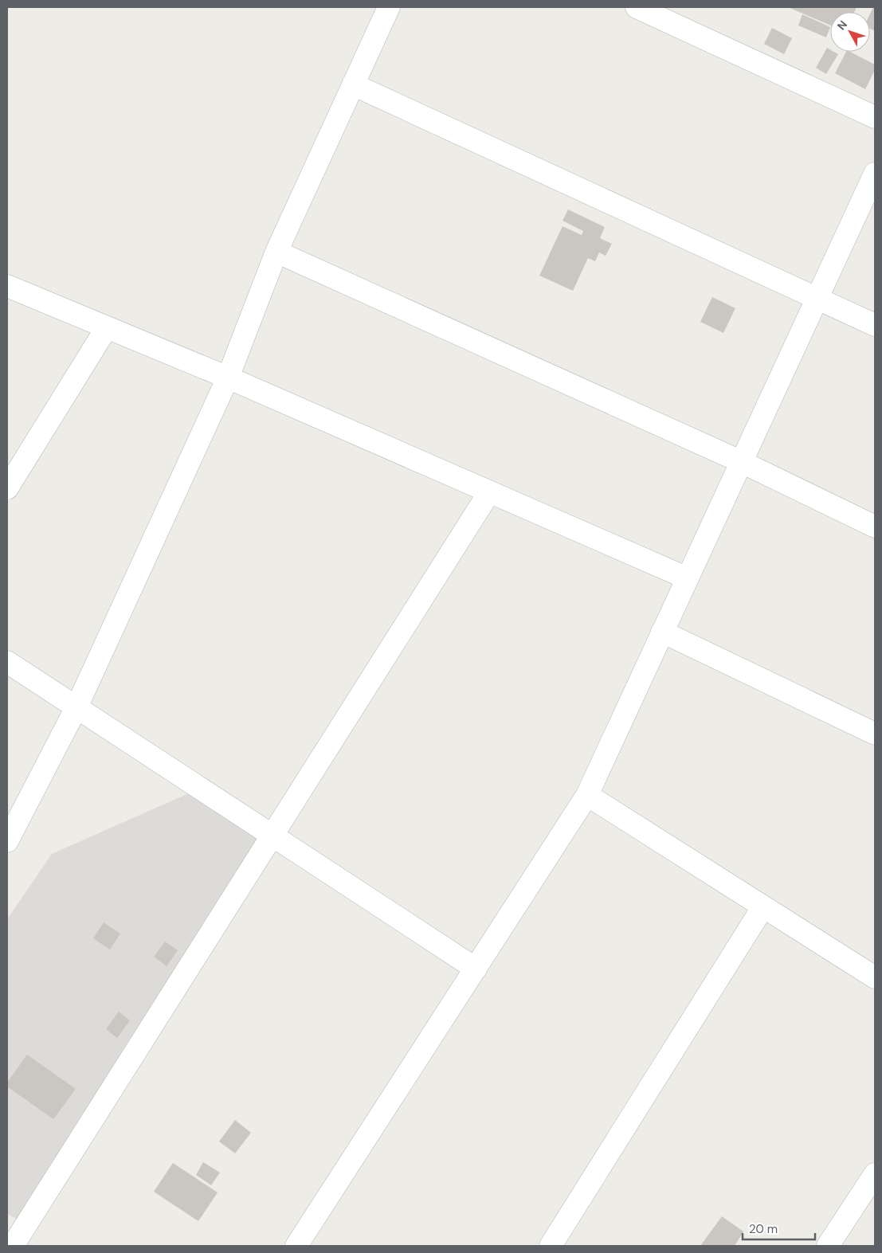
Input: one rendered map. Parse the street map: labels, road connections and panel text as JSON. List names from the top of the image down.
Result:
{
  "scale_bar": "20 m",
  "north": "top left"
}
